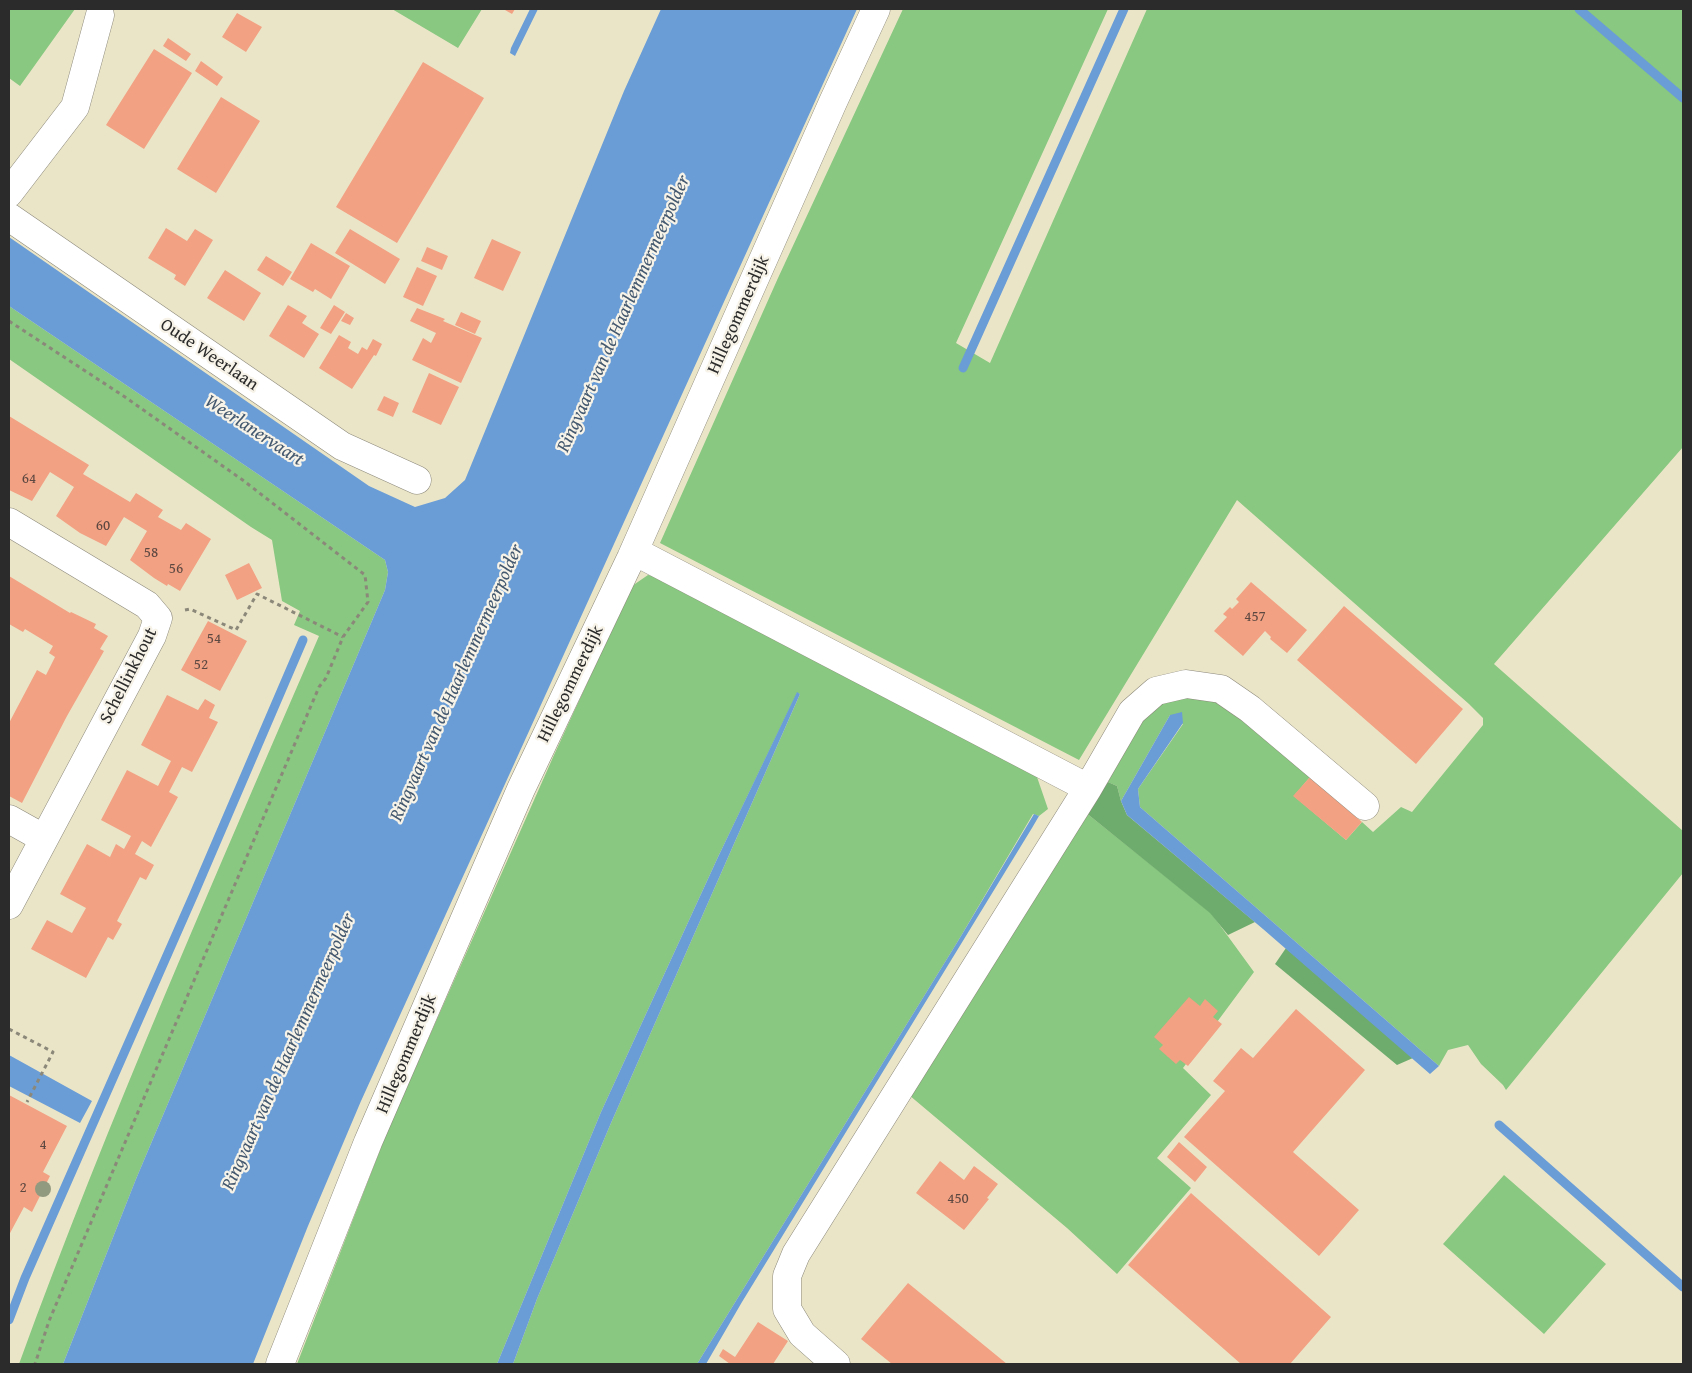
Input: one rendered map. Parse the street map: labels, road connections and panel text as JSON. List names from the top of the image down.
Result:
{
  "streets": {
    "street": ["Hillegommerdijk", "Oude Weerlaan", "Schellinkhout"]
  },
  "water": ["Ringvaart van de Haarlemmermeerpolder", "Weerlanervaart"],
  "house_numbers": [
    "64",
    "60",
    "58",
    "56",
    "457",
    "54",
    "52",
    "4",
    "2",
    "450"
  ]
}
